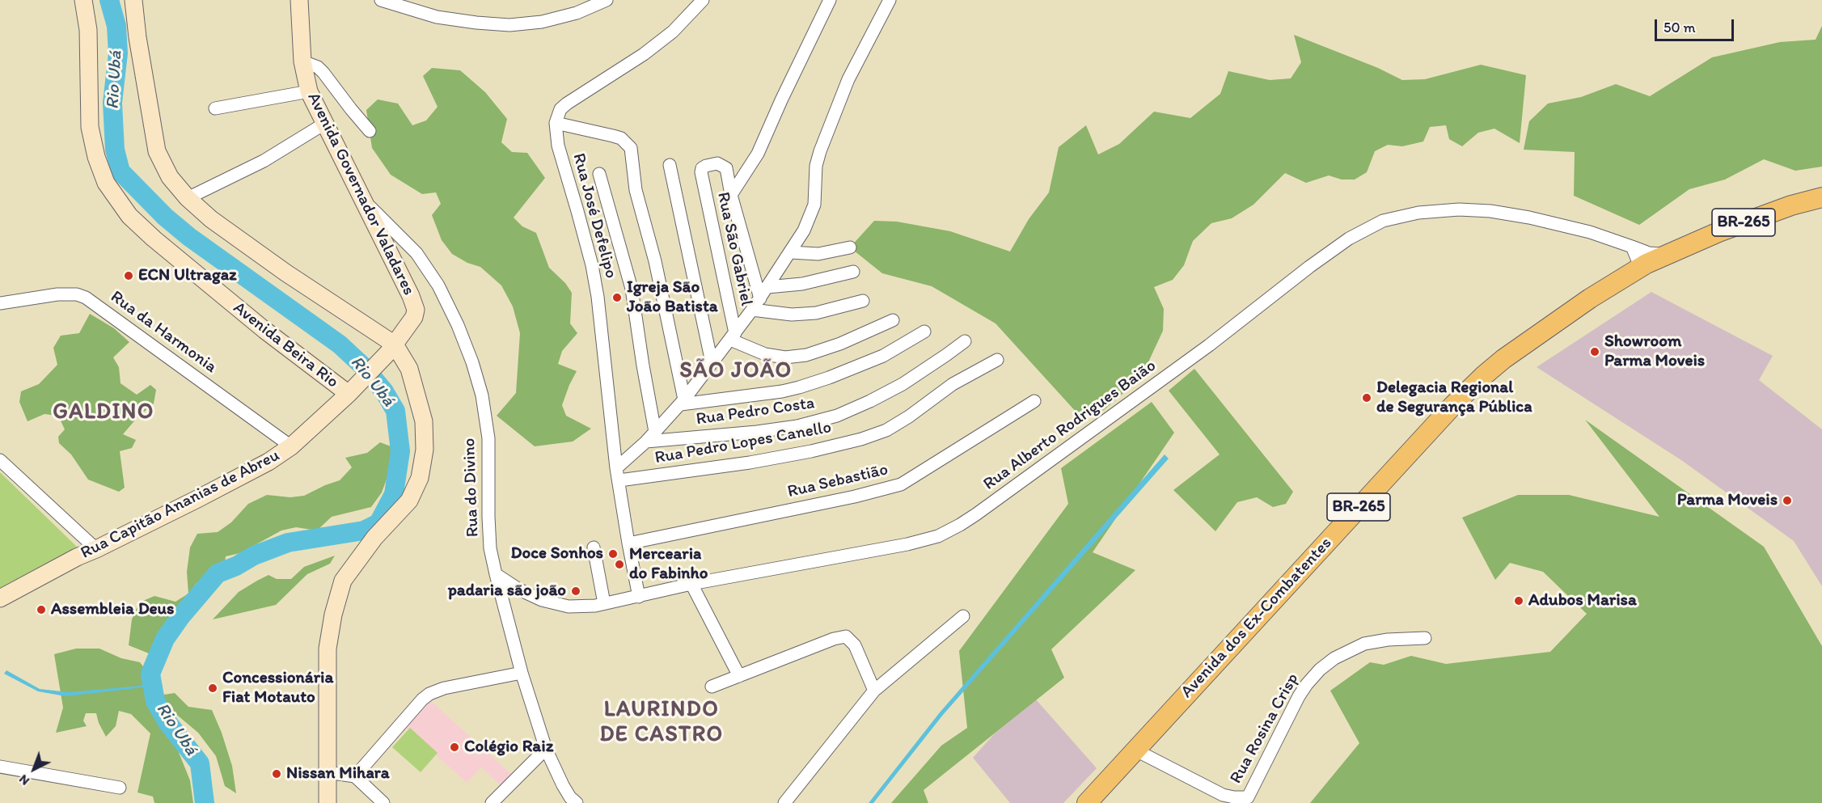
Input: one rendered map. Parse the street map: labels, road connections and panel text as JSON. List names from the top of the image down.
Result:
{
  "streets": {
    "main road": [
      "Avenida Governador Valadares",
      "BR-265",
      "Avenida Beira Rio",
      "Rua Capitão Ananias de Abreu",
      "Avenida dos Ex-Combatentes"
    ],
    "street": [
      "Rua José Defelipo",
      "Rua São Gabriel",
      "Rua da Harmonia",
      "Rua Pedro Costa",
      "Rua Alberto Rodrigues Baião",
      "Rua Pedro Lopes Canello",
      "Rua Sebastião",
      "Rua do Divino",
      "Rua Rosina Crisp"
    ]
  },
  "crossings": [
    ["Avenida Governador Valadares", "Rua do Divino"],
    ["Avenida Governador Valadares", "Rua Capitão Ananias de Abreu"],
    ["Rua José Defelipo", "Rua Alberto Rodrigues Baião"],
    ["Rua José Defelipo", "Rua Pedro Lopes Canello"],
    ["Rua José Defelipo", "Rua Sebastião"],
    ["Rua da Harmonia", "Rua Capitão Ananias de Abreu"],
    ["Avenida Beira Rio", "Rua Capitão Ananias de Abreu"],
    ["Rua Alberto Rodrigues Baião", "Rua do Divino"],
    ["Rua Alberto Rodrigues Baião", "Avenida dos Ex-Combatentes"],
    ["Avenida dos Ex-Combatentes", "Rua Rosina Crisp"]
  ],
  "districts": ["SÃO JOÃO", "GALDINO", "LAURINDO DE CASTRO"],
  "water": ["Rio Ubá"],
  "places": [
    "ECN Ultragaz",
    "Igreja São João Batista",
    "Showroom Parma Moveis",
    "Delegacia Regional de Segurança Pública",
    "Parma Moveis",
    "Doce Sonhos",
    "Mercearia do Fabinho",
    "padaria são joão",
    "Adubos Marisa",
    "Assembleia Deus",
    "Concessionária Fiat Motauto",
    "Colégio Raiz",
    "Nissan Mihara"
  ],
  "scale_bar": "50 m",
  "north": "bottom left"
}
